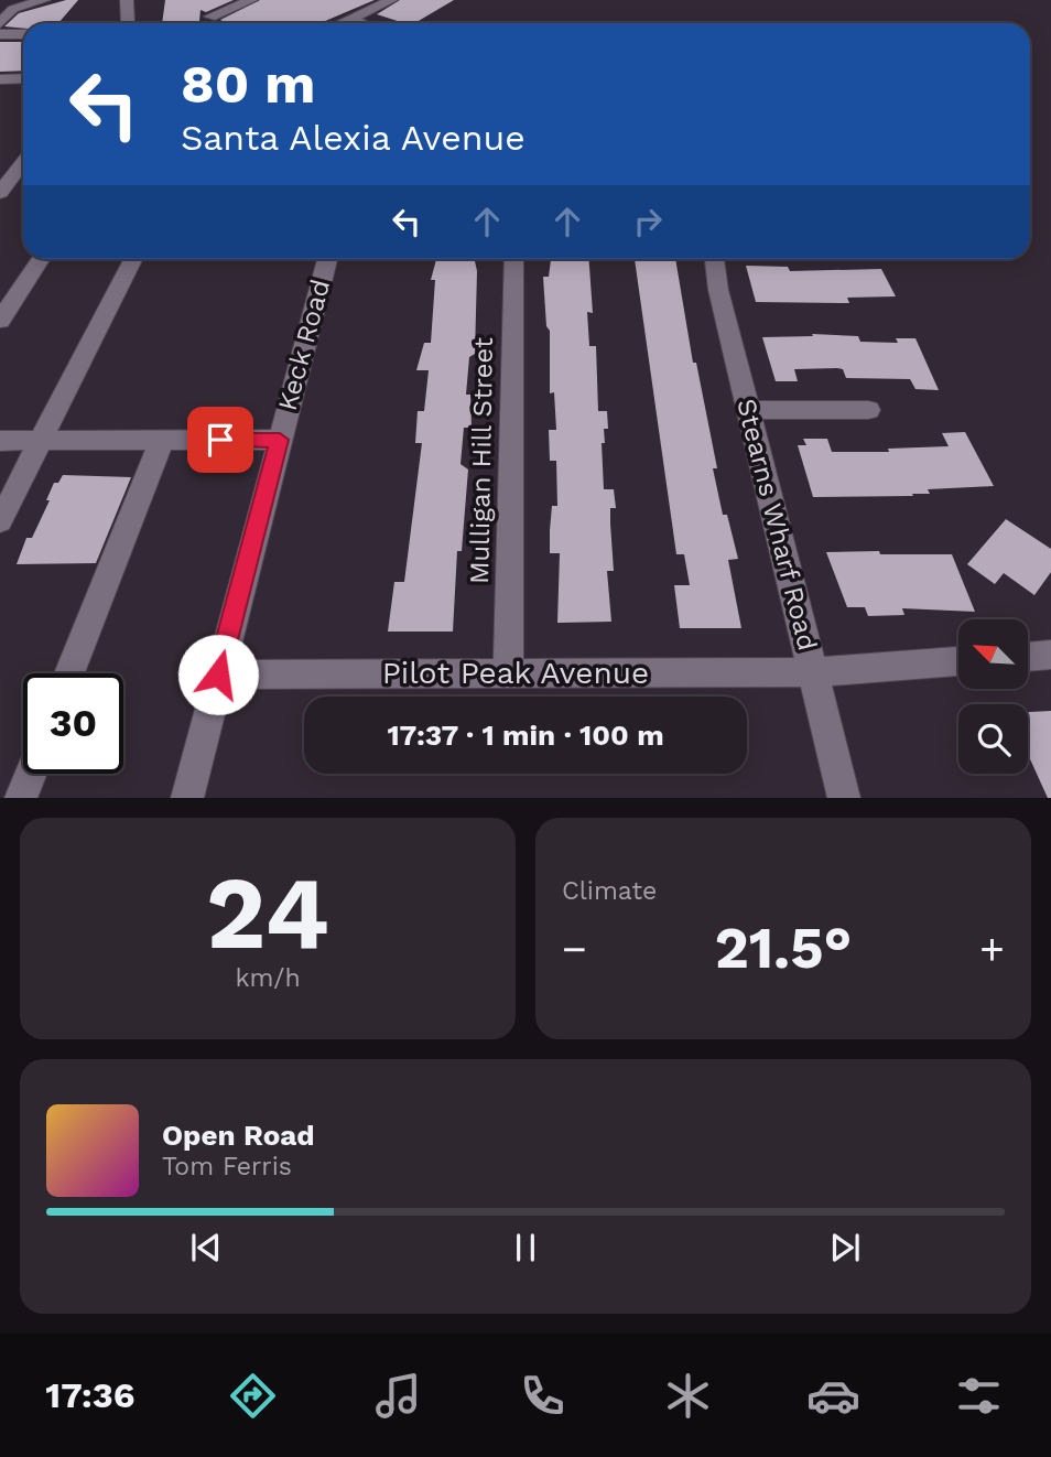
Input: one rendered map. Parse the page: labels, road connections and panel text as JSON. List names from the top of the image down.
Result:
{
  "streets": {
    "street": [
      "Keck Road",
      "Mulligan Hill Street",
      "Stearns Wharf Road",
      "Pilot Peak Avenue"
    ]
  },
  "crossings": [
    ["Keck Road", "Pilot Peak Avenue"],
    ["Mulligan Hill Street", "Pilot Peak Avenue"],
    ["Stearns Wharf Road", "Pilot Peak Avenue"]
  ],
  "north": "top left",
  "page": {
    "turn": ["80 m", "Santa Alexia Avenue"],
    "limit": "30",
    "trip": "17:37 · 1 min · 100 m",
    "tile": [
      ["24", "km/h"],
      "Climate"
    ],
    "heat": ["−", "21.5°", "+"],
    "song": ["Open Road", "Tom Ferris"],
    "tabs": "17:36"
  }
}
